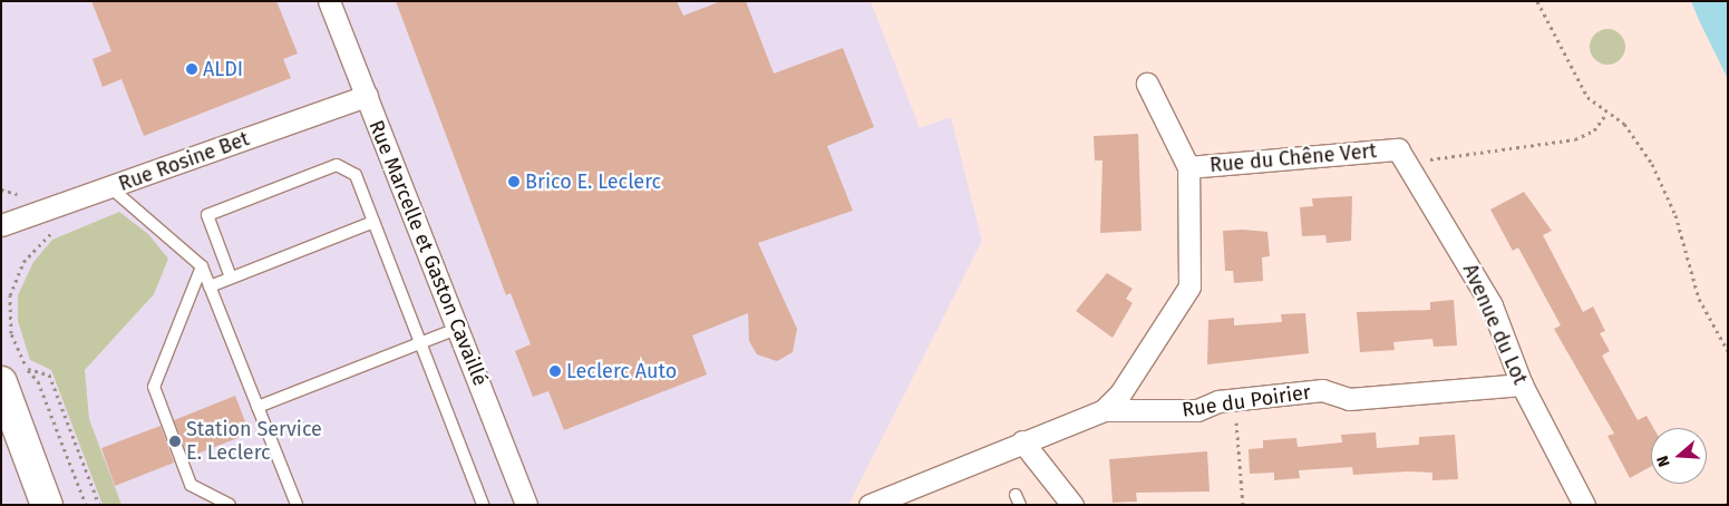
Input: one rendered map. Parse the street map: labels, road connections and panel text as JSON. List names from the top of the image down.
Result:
{
  "streets": {
    "street": [
      "Rue du Chêne Vert",
      "Rue Rosine Bet",
      "Rue Marcelle et Gaston Cavaillé",
      "Avenue du Lot",
      "Rue du Poirier"
    ]
  },
  "crossings": [
    ["Rue du Chêne Vert", "Avenue du Lot"],
    ["Rue Rosine Bet", "Rue Marcelle et Gaston Cavaillé"],
    ["Avenue du Lot", "Rue du Poirier"]
  ],
  "places": [
    "ALDI",
    "Brico E. Leclerc",
    "Leclerc Auto",
    "Station Service E. Leclerc"
  ],
  "north": "left"
}
